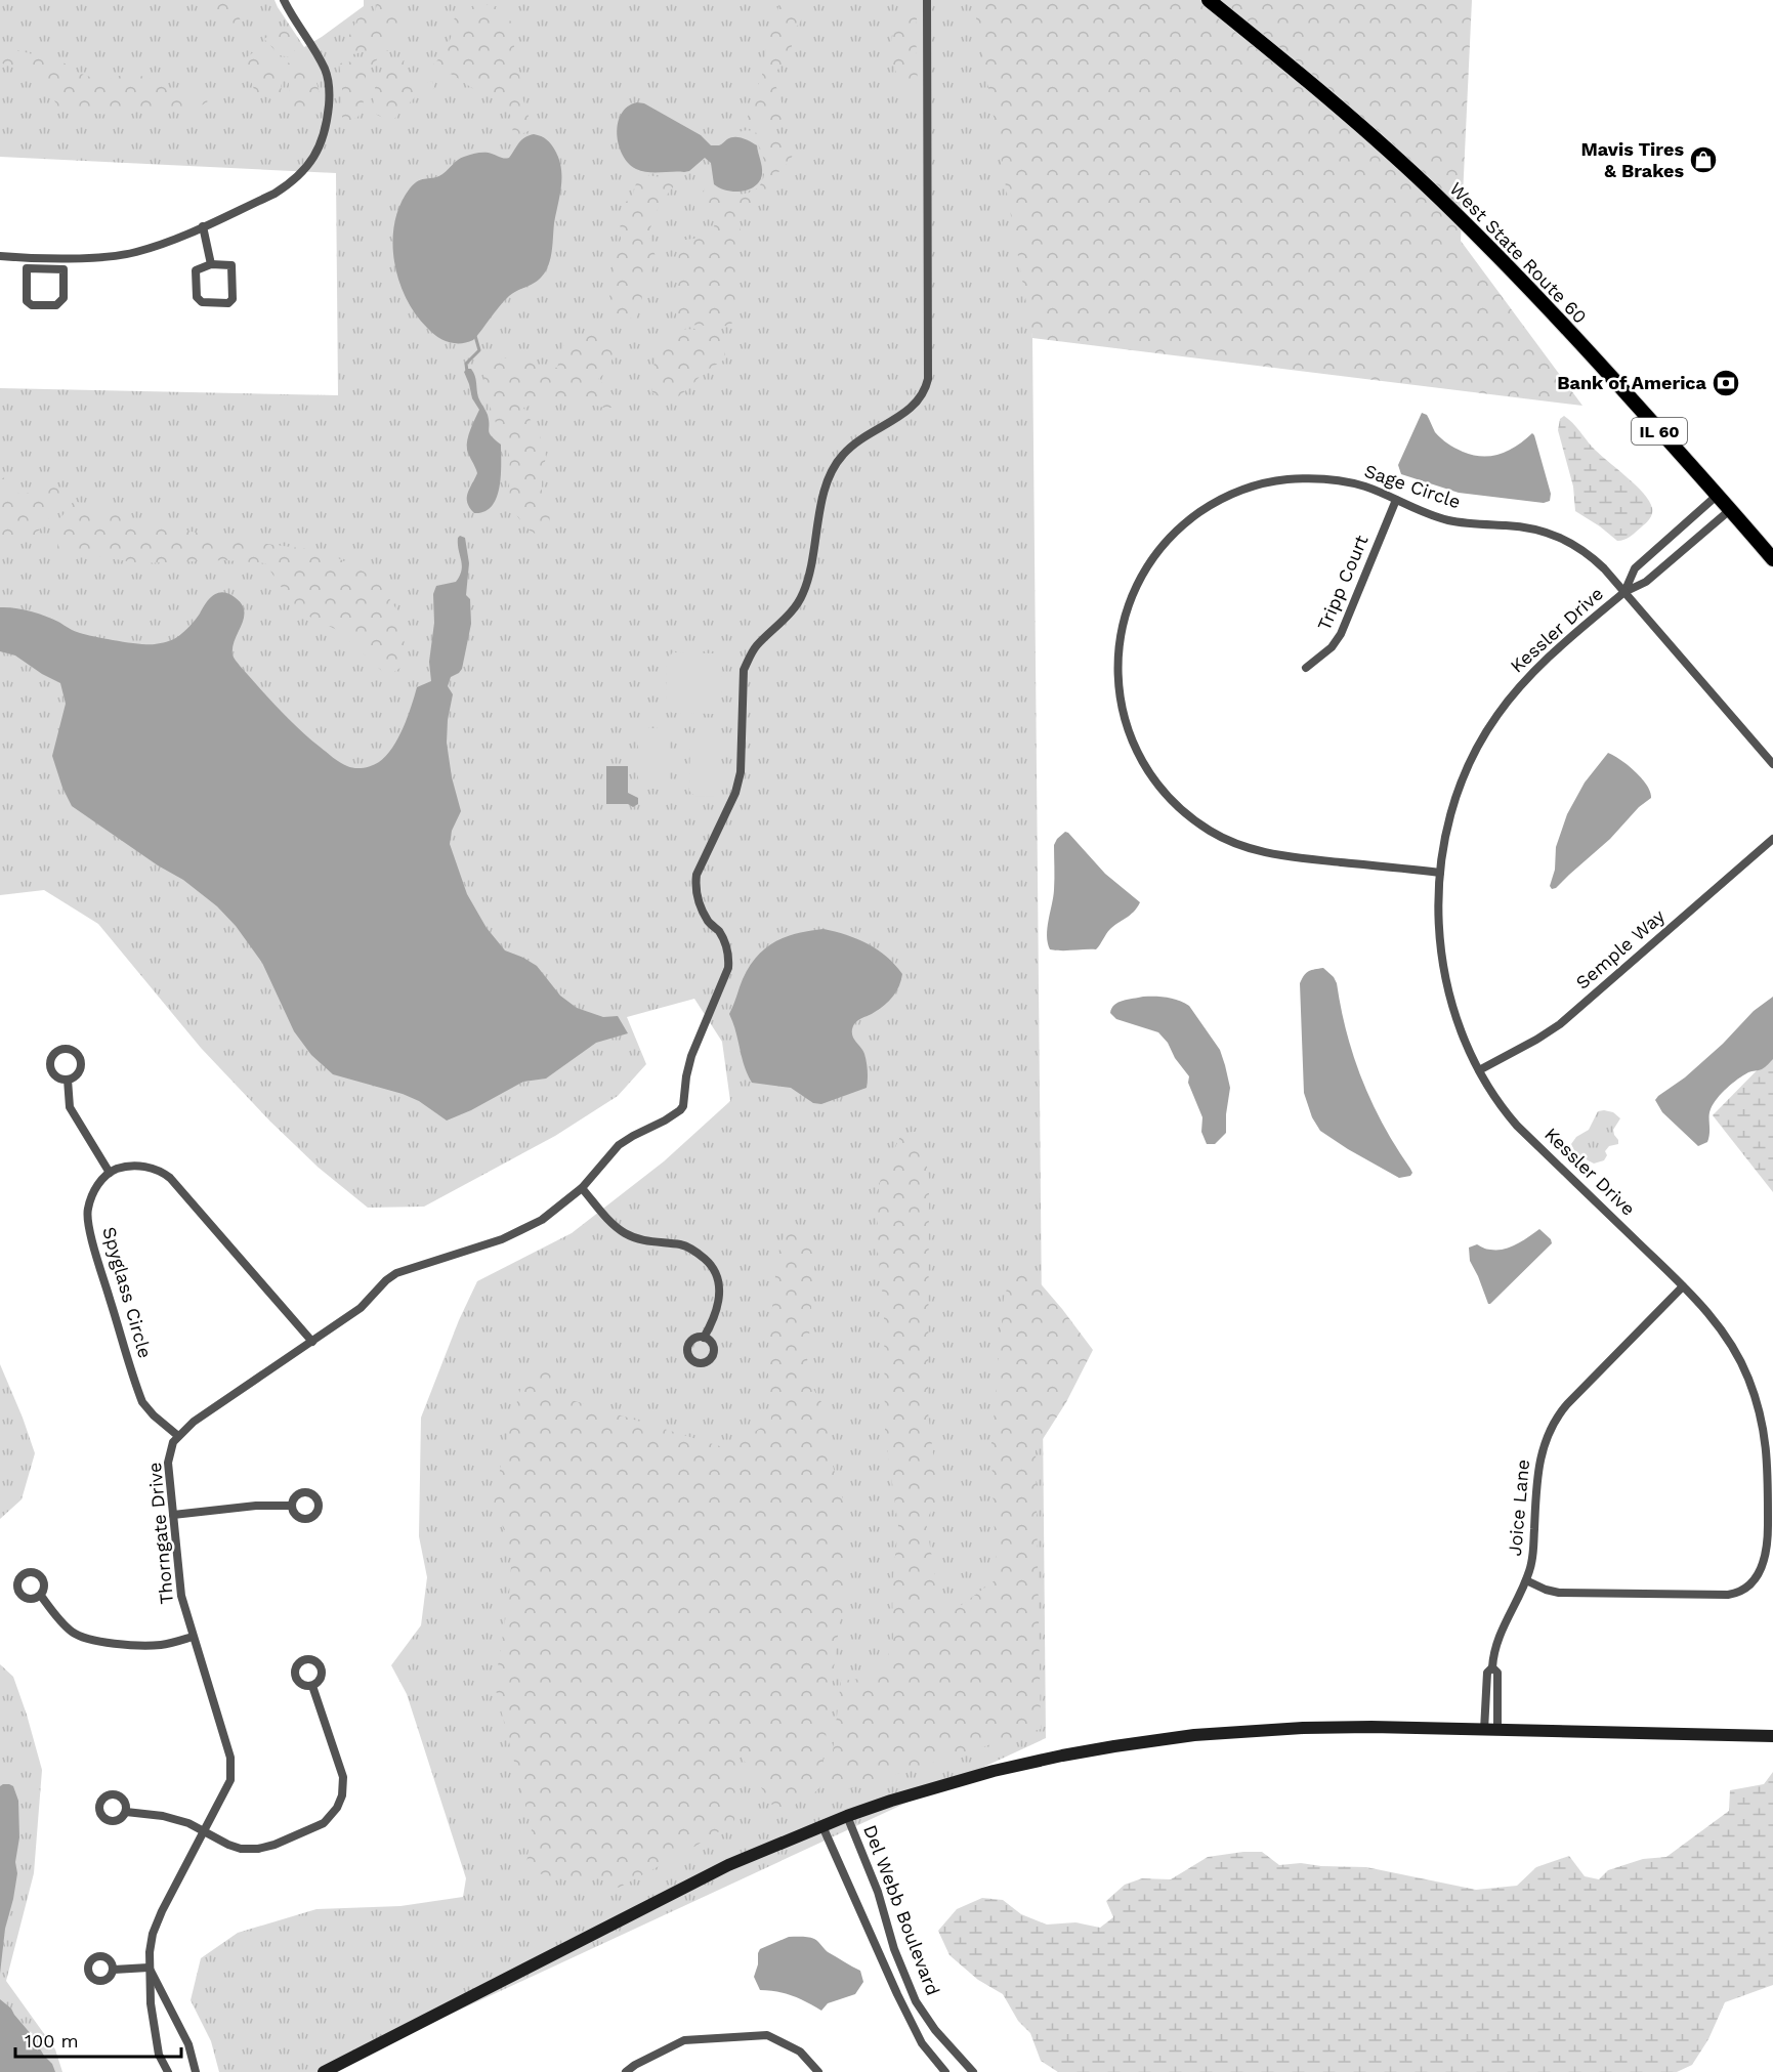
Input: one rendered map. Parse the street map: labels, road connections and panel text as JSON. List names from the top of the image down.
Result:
{
  "streets": {
    "main road": ["West State Route 60", "IL 60"],
    "street": [
      "Sage Circle",
      "Tripp Court",
      "Kessler Drive",
      "Semple Way",
      "Spyglass Circle",
      "Joice Lane",
      "Thorngate Drive",
      "Del Webb Boulevard"
    ]
  },
  "crossings": [
    ["West State Route 60", "Kessler Drive"],
    ["Sage Circle", "Tripp Court"],
    ["Sage Circle", "Kessler Drive"],
    ["Kessler Drive", "Semple Way"],
    ["Kessler Drive", "Joice Lane"],
    ["Spyglass Circle", "Thorngate Drive"]
  ],
  "places": {
    "shop": ["Mavis Tires & Brakes"],
    "bank": ["Bank of America"]
  },
  "scale_bar": "100 m"
}
